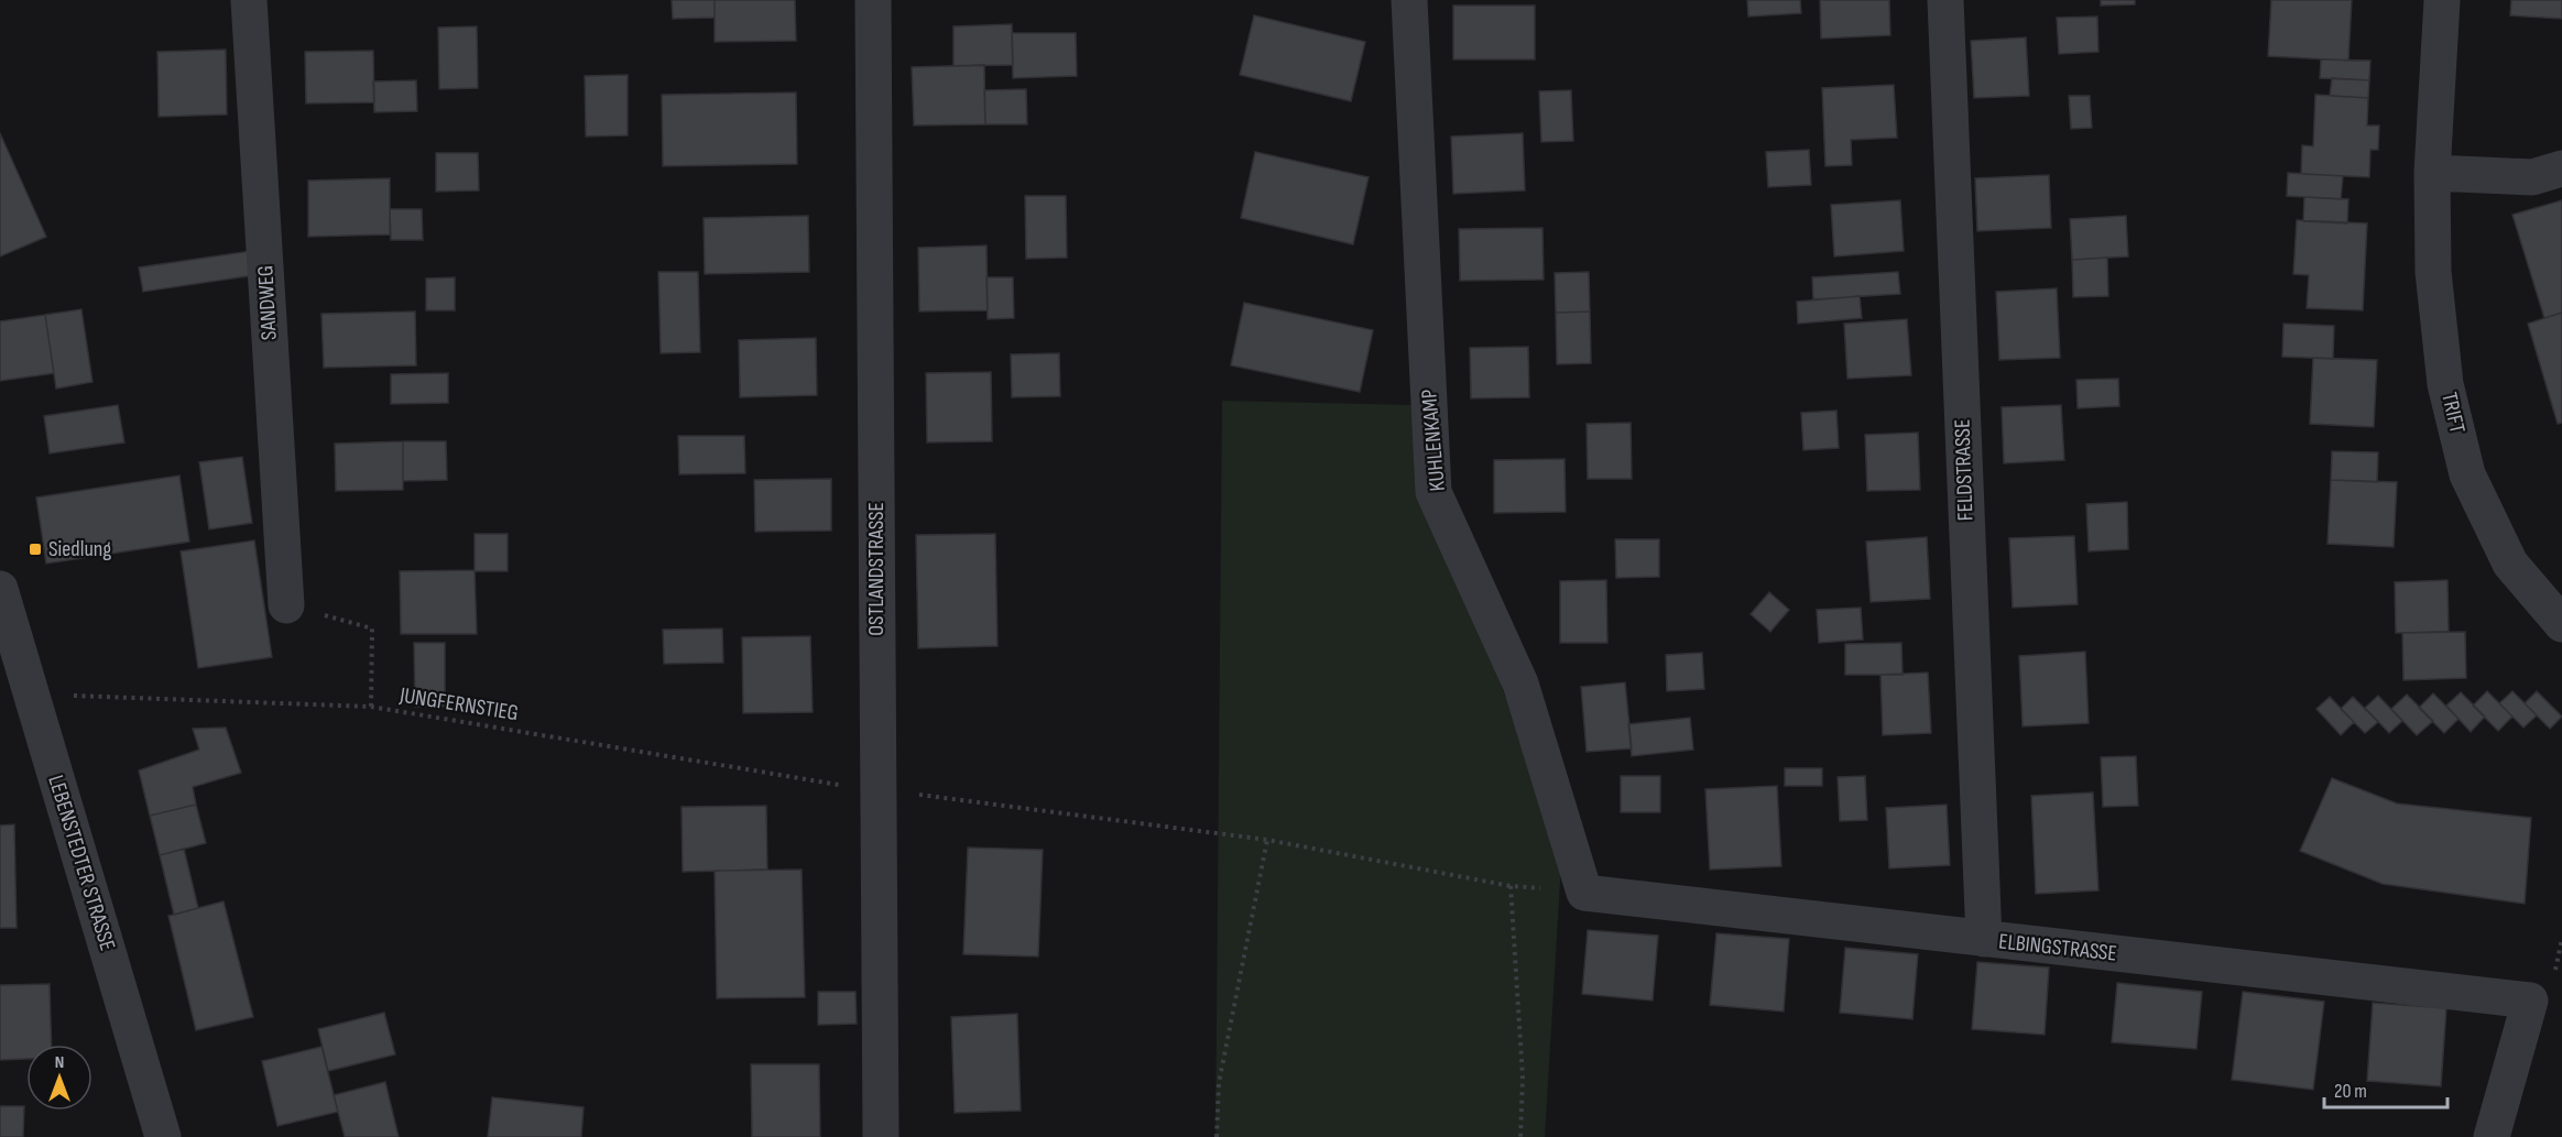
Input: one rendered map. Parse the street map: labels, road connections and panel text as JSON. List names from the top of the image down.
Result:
{
  "streets": {
    "street": [
      "SANDWEG",
      "TRIFT",
      "KUHLENKAMP",
      "FELDSTRASSE",
      "OSTLANDSTRASSE",
      "LEBENSTEDTER STRASSE",
      "ELBINGSTRASSE"
    ],
    "path": ["JUNGFERNSTIEG"]
  },
  "crossings": [
    ["KUHLENKAMP", "JUNGFERNSTIEG"],
    ["KUHLENKAMP", "ELBINGSTRASSE"],
    ["FELDSTRASSE", "ELBINGSTRASSE"],
    ["OSTLANDSTRASSE", "JUNGFERNSTIEG"],
    ["JUNGFERNSTIEG", "LEBENSTEDTER STRASSE"],
    ["JUNGFERNSTIEG", "ELBINGSTRASSE"]
  ],
  "places": {
    "transit": ["Siedlung"]
  },
  "scale_bar": "20 m",
  "north": "top"
}
